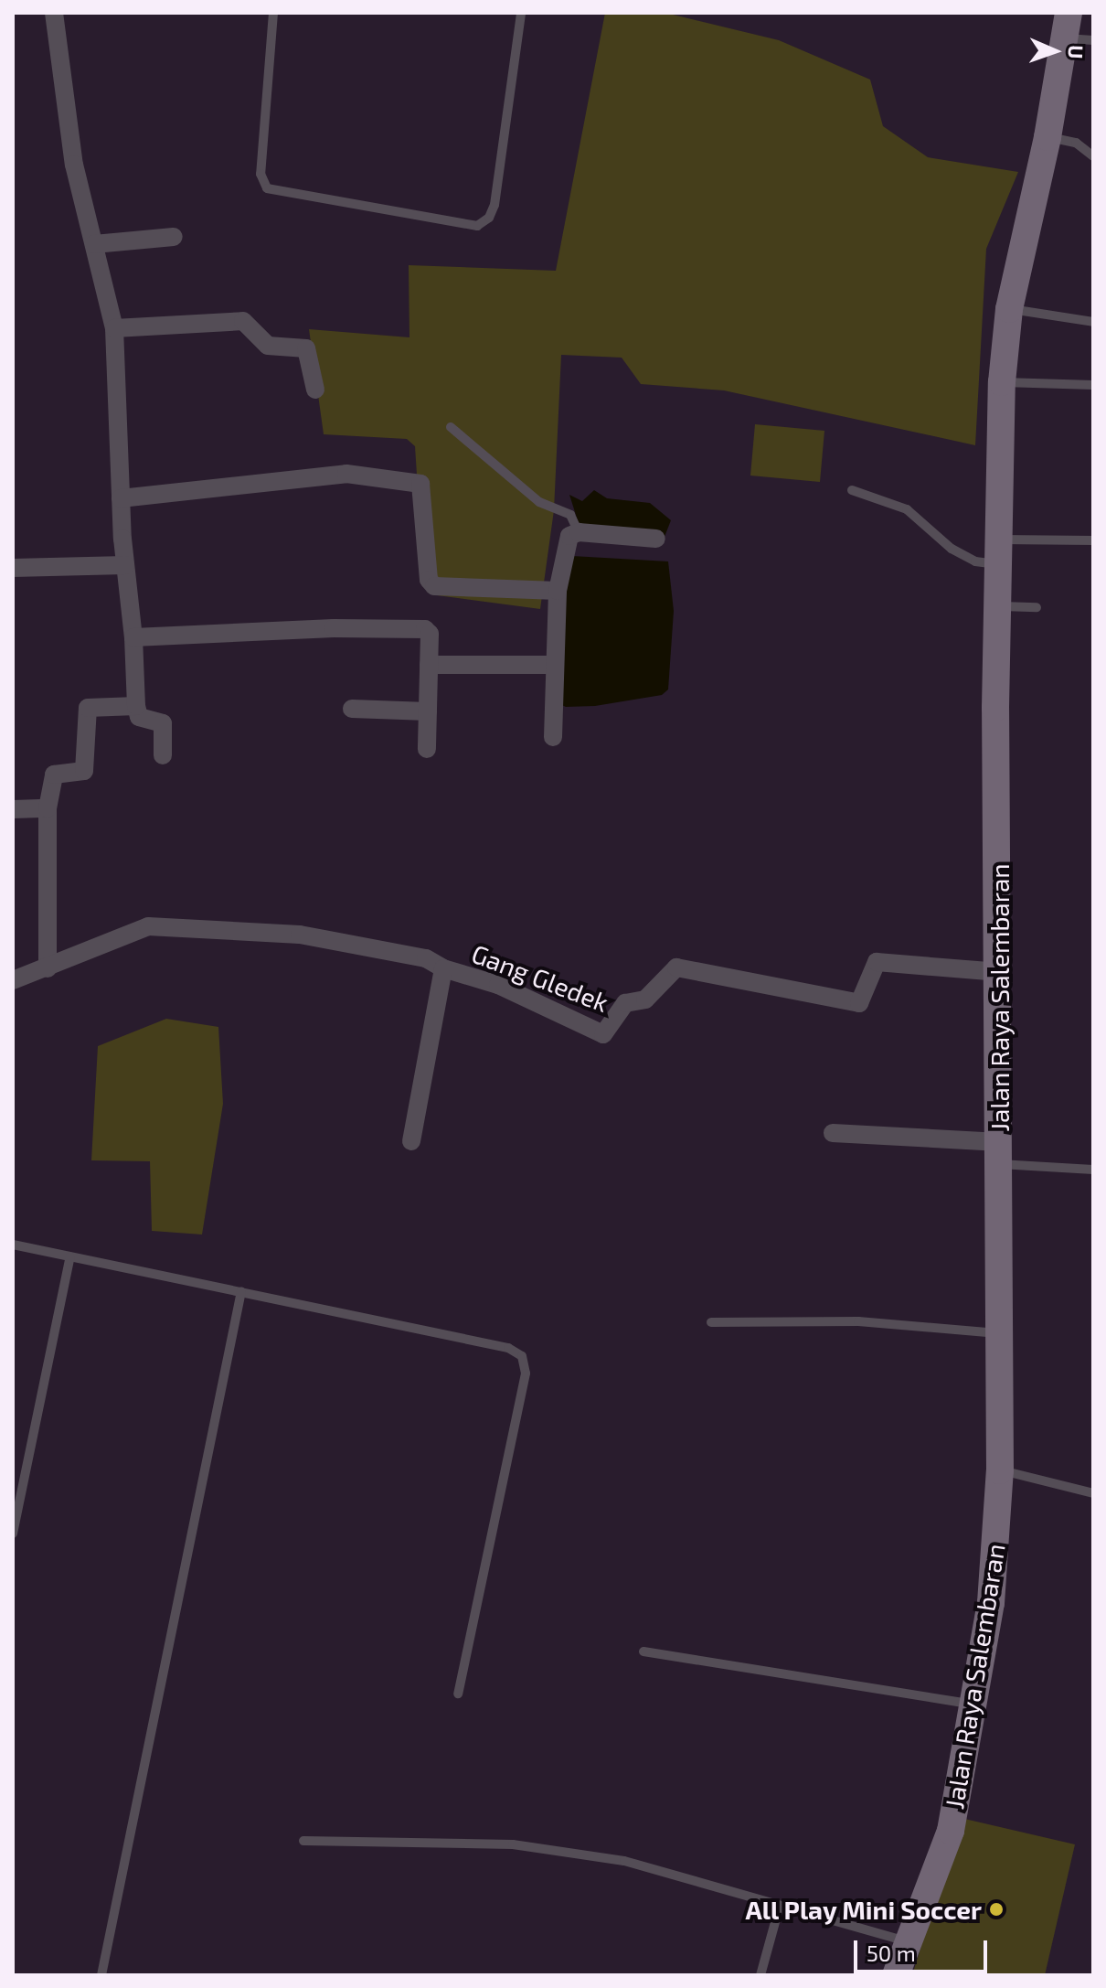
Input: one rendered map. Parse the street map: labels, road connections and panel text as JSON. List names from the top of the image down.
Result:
{
  "streets": {
    "main road": ["Jalan Raya Salembaran"],
    "street": ["Gang Gledek"]
  },
  "crossings": [
    ["Gang Gledek", "Jalan Raya Salembaran"]
  ],
  "places": ["All Play Mini Soccer"],
  "scale_bar": "50 m",
  "north": "right"
}
